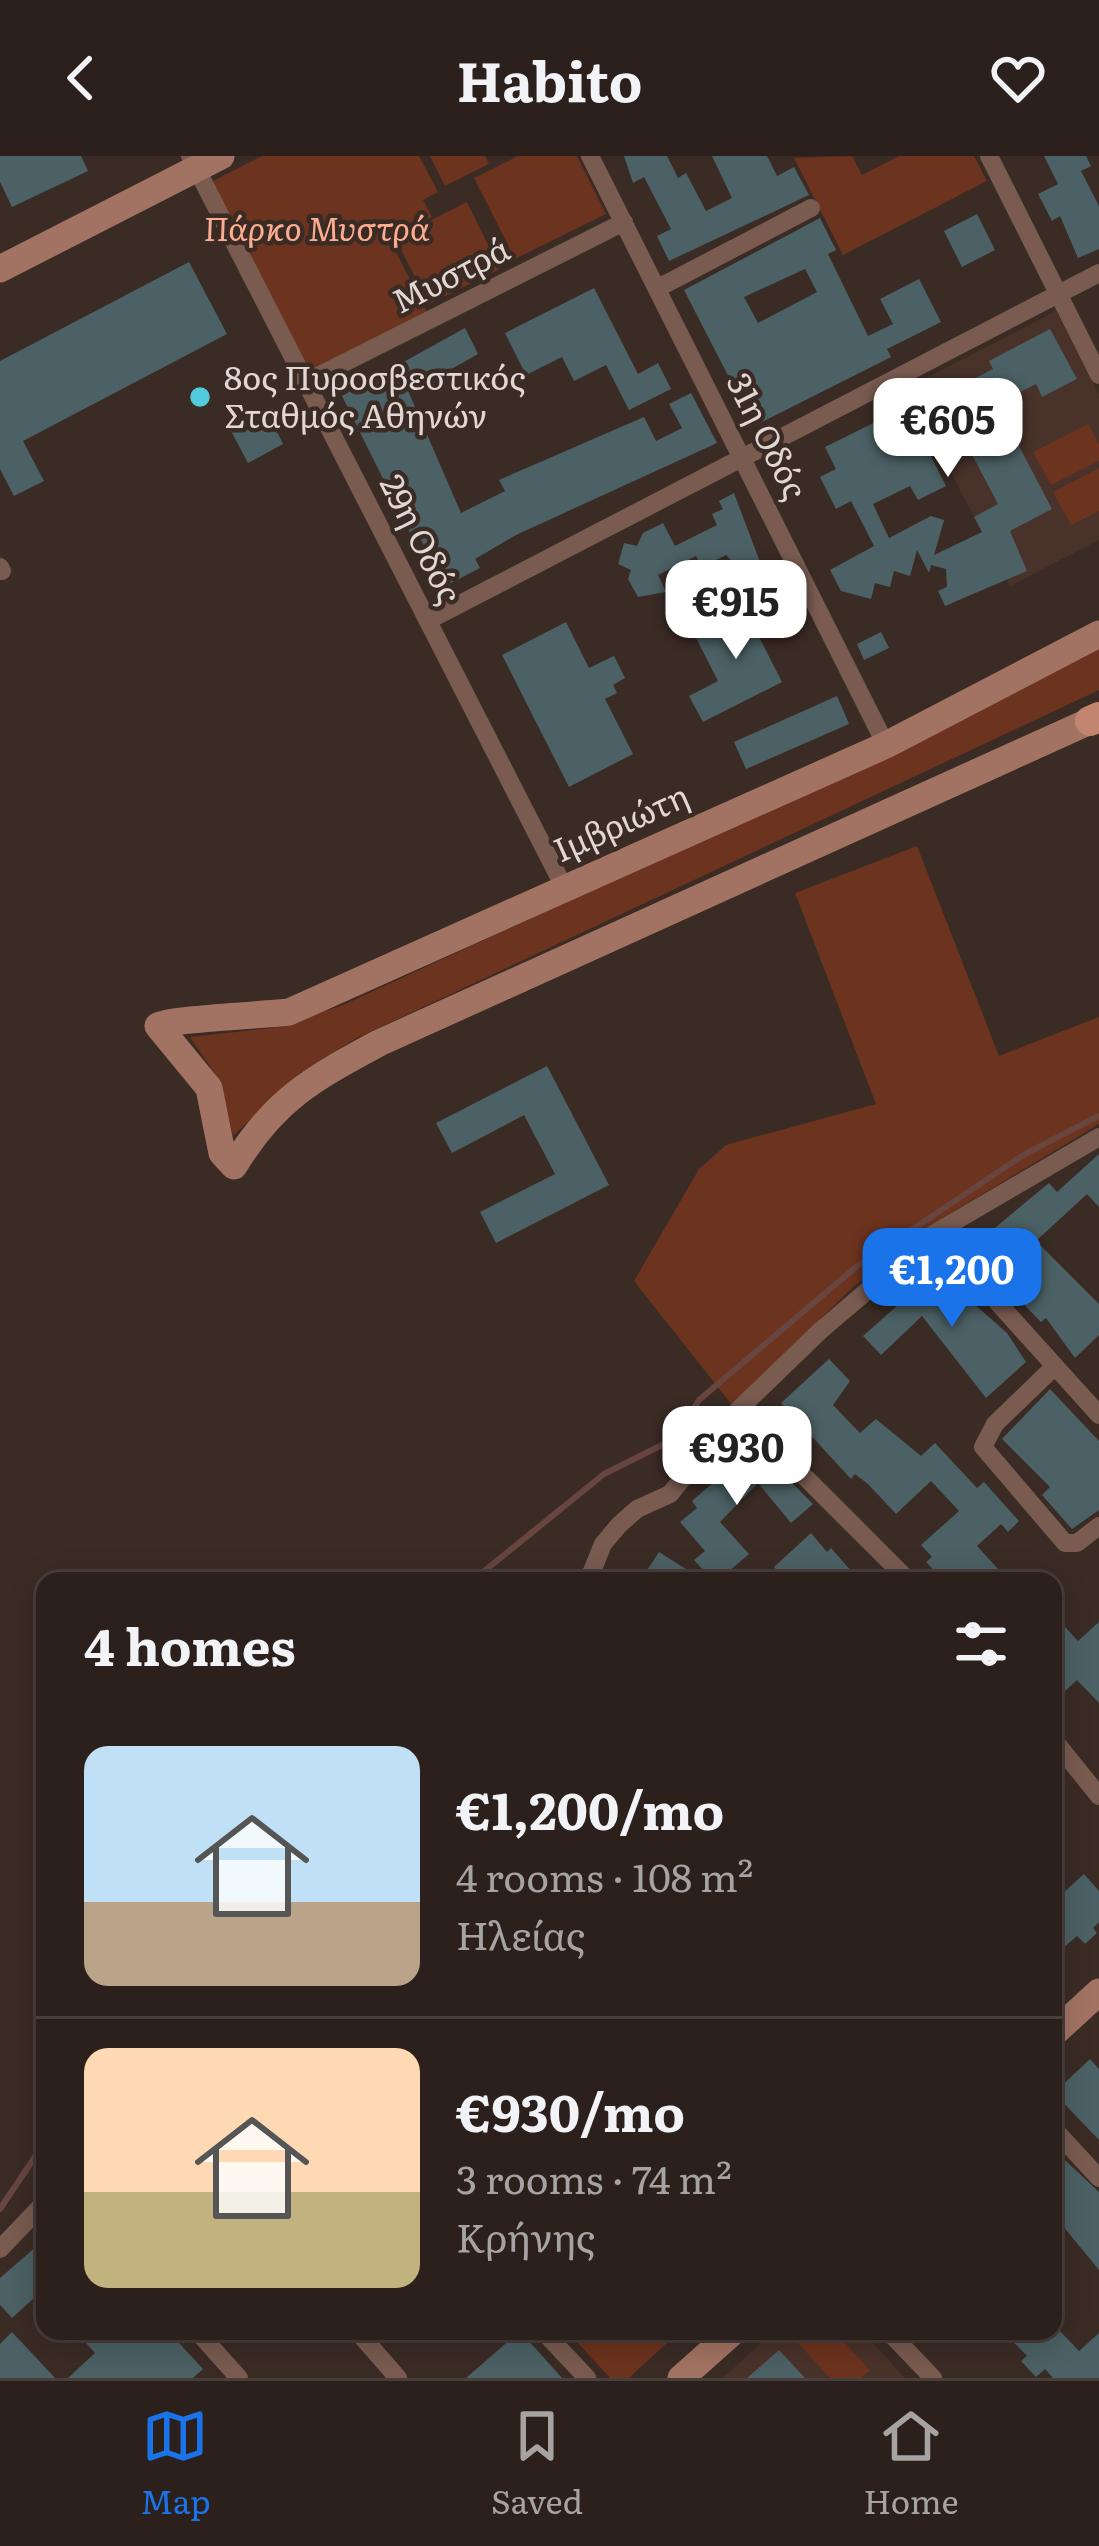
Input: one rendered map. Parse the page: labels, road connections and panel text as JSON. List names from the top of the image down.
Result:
{
  "streets": {
    "street": [
      "Μυστρά",
      "31η Οδός",
      "29η Οδός",
      "Ιμβριώτη"
    ]
  },
  "crossings": [
    ["Μυστρά", "31η Οδός"],
    ["Μυστρά", "29η Οδός"],
    ["31η Οδός", "Ιμβριώτη"],
    ["29η Οδός", "Ιμβριώτη"]
  ],
  "parks": ["Πάρκο Μυστρά"],
  "places": ["8ος Πυροσβεστικός Σταθμός Αθηνών"],
  "page": {
    "header": "Habito",
    "price": [
      "€605",
      "€915",
      "€1,200",
      "€930"
    ],
    "heading": "4 homes",
    "list": [
      {
        "name": "€1,200/mo",
        "note": "4 rooms · 108 m² · Ηλείας"
      },
      {
        "name": "€930/mo",
        "note": "3 rooms · 74 m² · Κρήνης"
      }
    ],
    "tabs": ["Map", "Saved", "Home"]
  }
}
